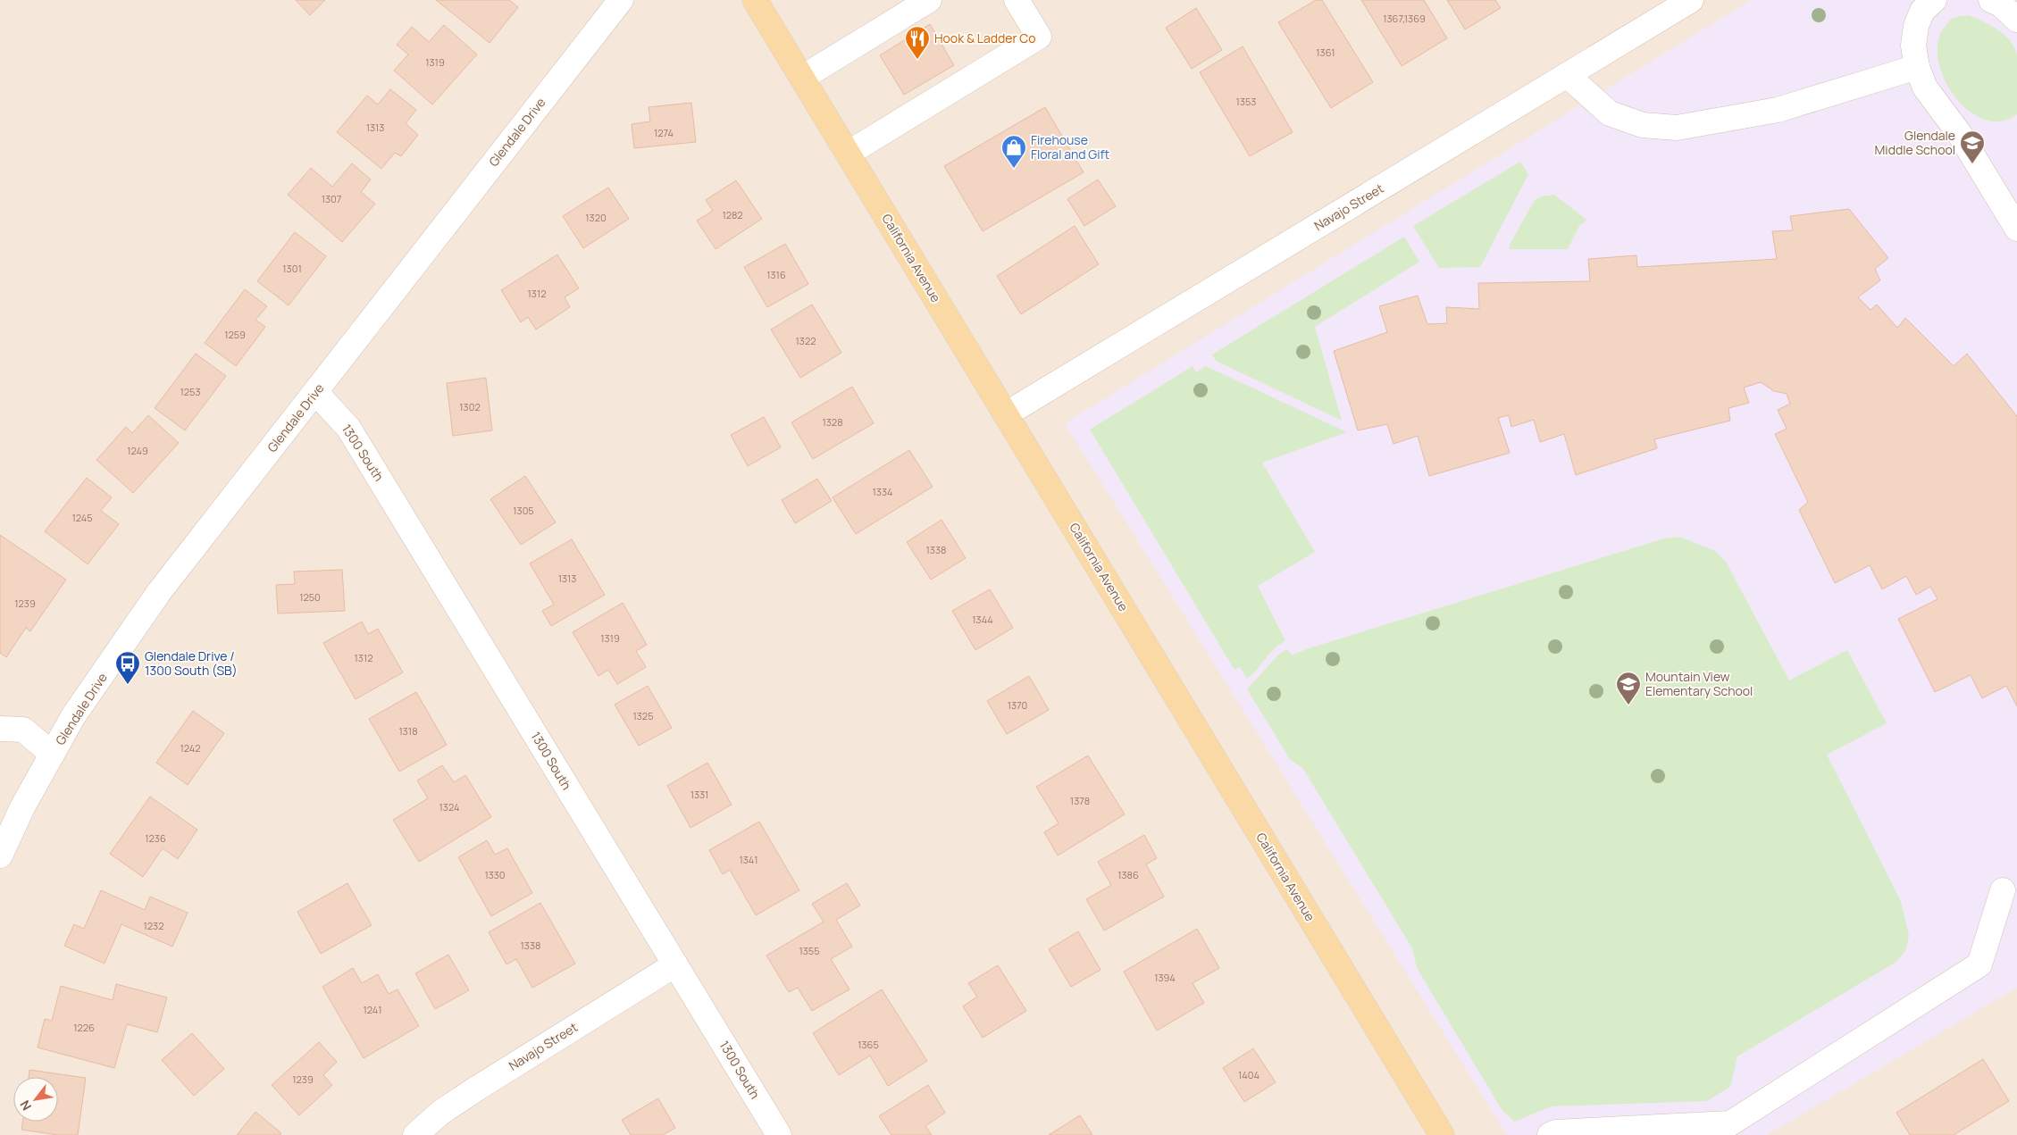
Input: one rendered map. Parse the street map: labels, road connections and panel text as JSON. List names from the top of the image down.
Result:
{
  "streets": {
    "main road": ["California Avenue"],
    "street": ["Glendale Drive", "Navajo Street", "1300 South"]
  },
  "crossings": [
    ["Glendale Drive", "1300 South"],
    ["Navajo Street", "California Avenue"],
    ["Navajo Street", "1300 South"]
  ],
  "places": {
    "restaurant": ["Hook & Ladder Co"],
    "school or university": ["Glendale Middle School", "Mountain View Elementary School"],
    "shop": ["Firehouse Floral and Gift"],
    "bus stop": ["Glendale Drive / 1300 South (SB)"]
  },
  "house_numbers": [
    "1367,1369",
    "1361",
    "1319",
    "1353",
    "1313",
    "1274",
    "1307",
    "1282",
    "1320",
    "1301",
    "1316",
    "1312",
    "1259",
    "1322",
    "1253",
    "1302",
    "1328",
    "1249",
    "1334",
    "1305",
    "1245",
    "1338",
    "1313",
    "1250",
    "1239",
    "1344",
    "1319",
    "1312",
    "1370",
    "1325",
    "1318",
    "1242",
    "1331",
    "1378",
    "1324",
    "1236",
    "1341",
    "1330",
    "1386",
    "1232",
    "1338",
    "1355",
    "1394",
    "1241",
    "1226",
    "1365",
    "1404",
    "1239"
  ],
  "north": "bottom left"
}
